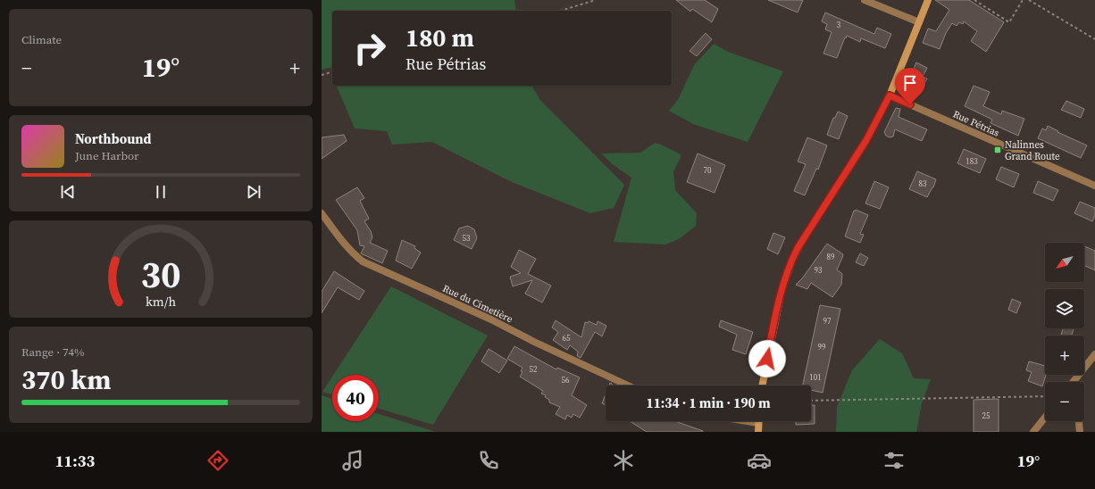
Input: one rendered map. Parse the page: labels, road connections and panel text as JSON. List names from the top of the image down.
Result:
{
  "streets": {
    "street": ["Rue Pétrias", "Rue du Cimetière"]
  },
  "places": {
    "transit": ["Nalinnes Grand Route"]
  },
  "house_numbers": [
    "3",
    "183",
    "70",
    "83",
    "53",
    "89",
    "93",
    "97",
    "65",
    "99",
    "52",
    "101",
    "56",
    "25"
  ],
  "north": "bottom left",
  "page": {
    "tile": [
      "Climate",
      ["Range · 74%", "370 km"]
    ],
    "turn": ["180 m", "Rue Pétrias"],
    "heat": ["−", "19°", "+"],
    "song": ["Northbound", "June Harbor"],
    "map_buttons": ["+", "−"],
    "limit": "40",
    "trip": "11:34 · 1 min · 190 m",
    "tabs": ["11:33", "19°"],
    "gauge": ["30", "km/h"]
  }
}
